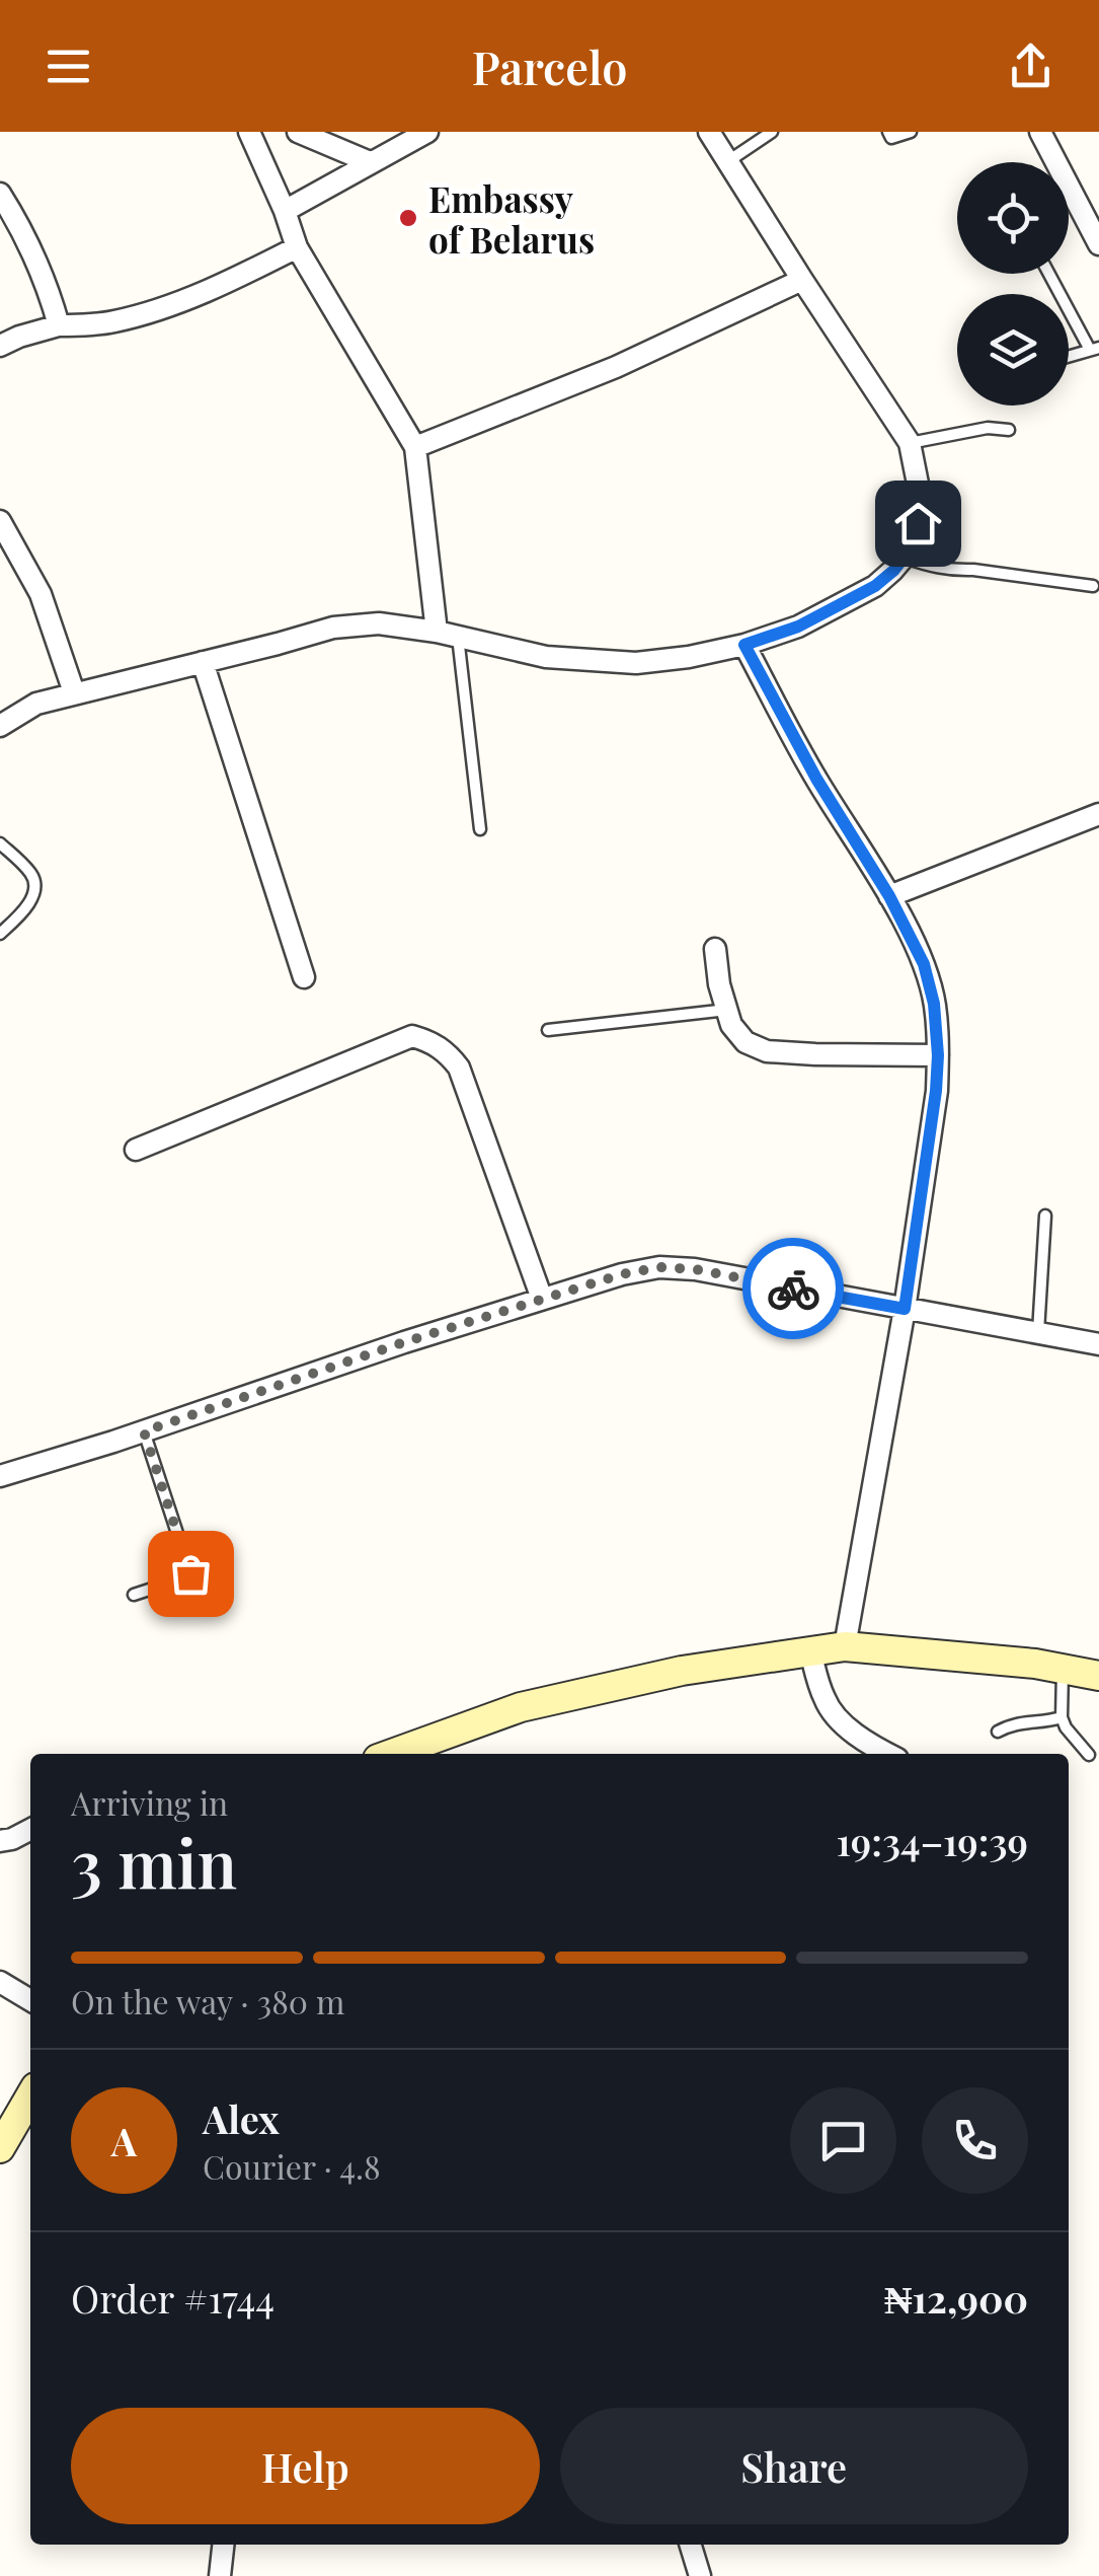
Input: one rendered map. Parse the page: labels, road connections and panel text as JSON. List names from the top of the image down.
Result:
{
  "places": ["Embassy of Belarus"],
  "page": {
    "header": "Parcelo",
    "heading": ["3 min", "Arriving in", "19:34–19:39"],
    "panel": [
      "Alex",
      "Courier · 4.8",
      "Order #1744",
      "₦12,900"
    ],
    "bar": "On the way · 380 m",
    "round": "A",
    "buttons": ["Help", "Share"]
  }
}
